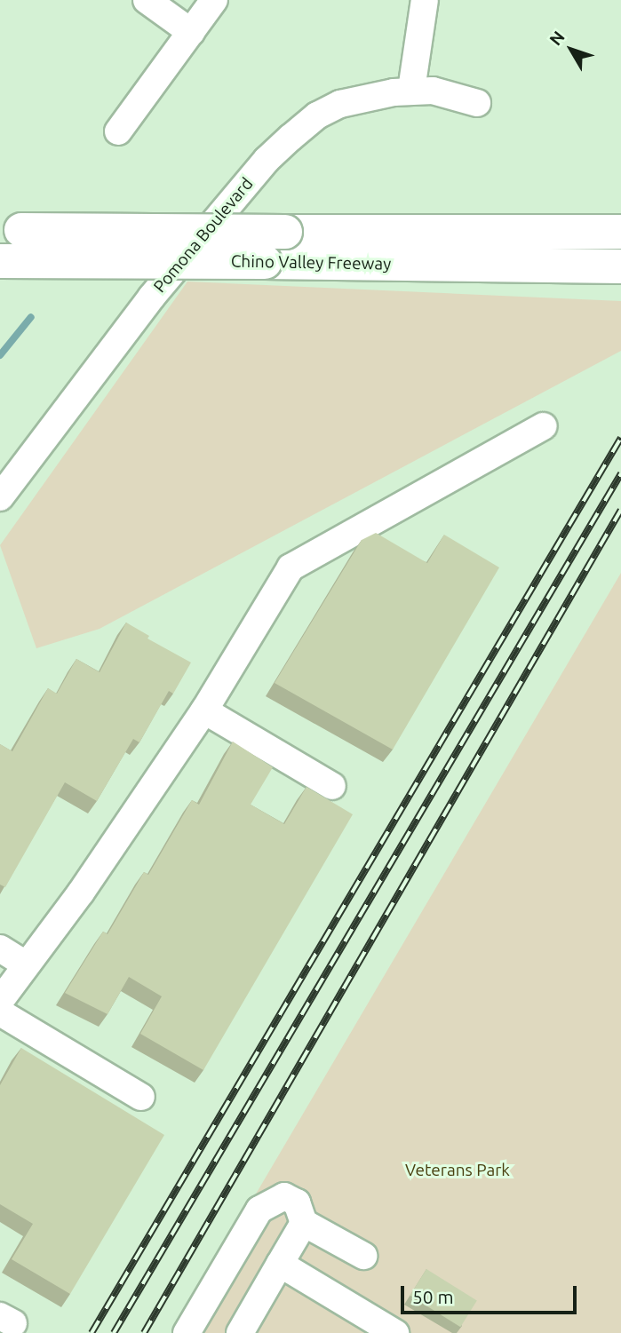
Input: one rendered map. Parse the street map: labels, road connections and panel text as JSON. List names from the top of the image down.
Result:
{
  "streets": {
    "highway": ["Chino Valley Freeway"],
    "street": ["Pomona Boulevard"]
  },
  "parks": ["Veterans Park"],
  "scale_bar": "50 m",
  "north": "top left"
}
